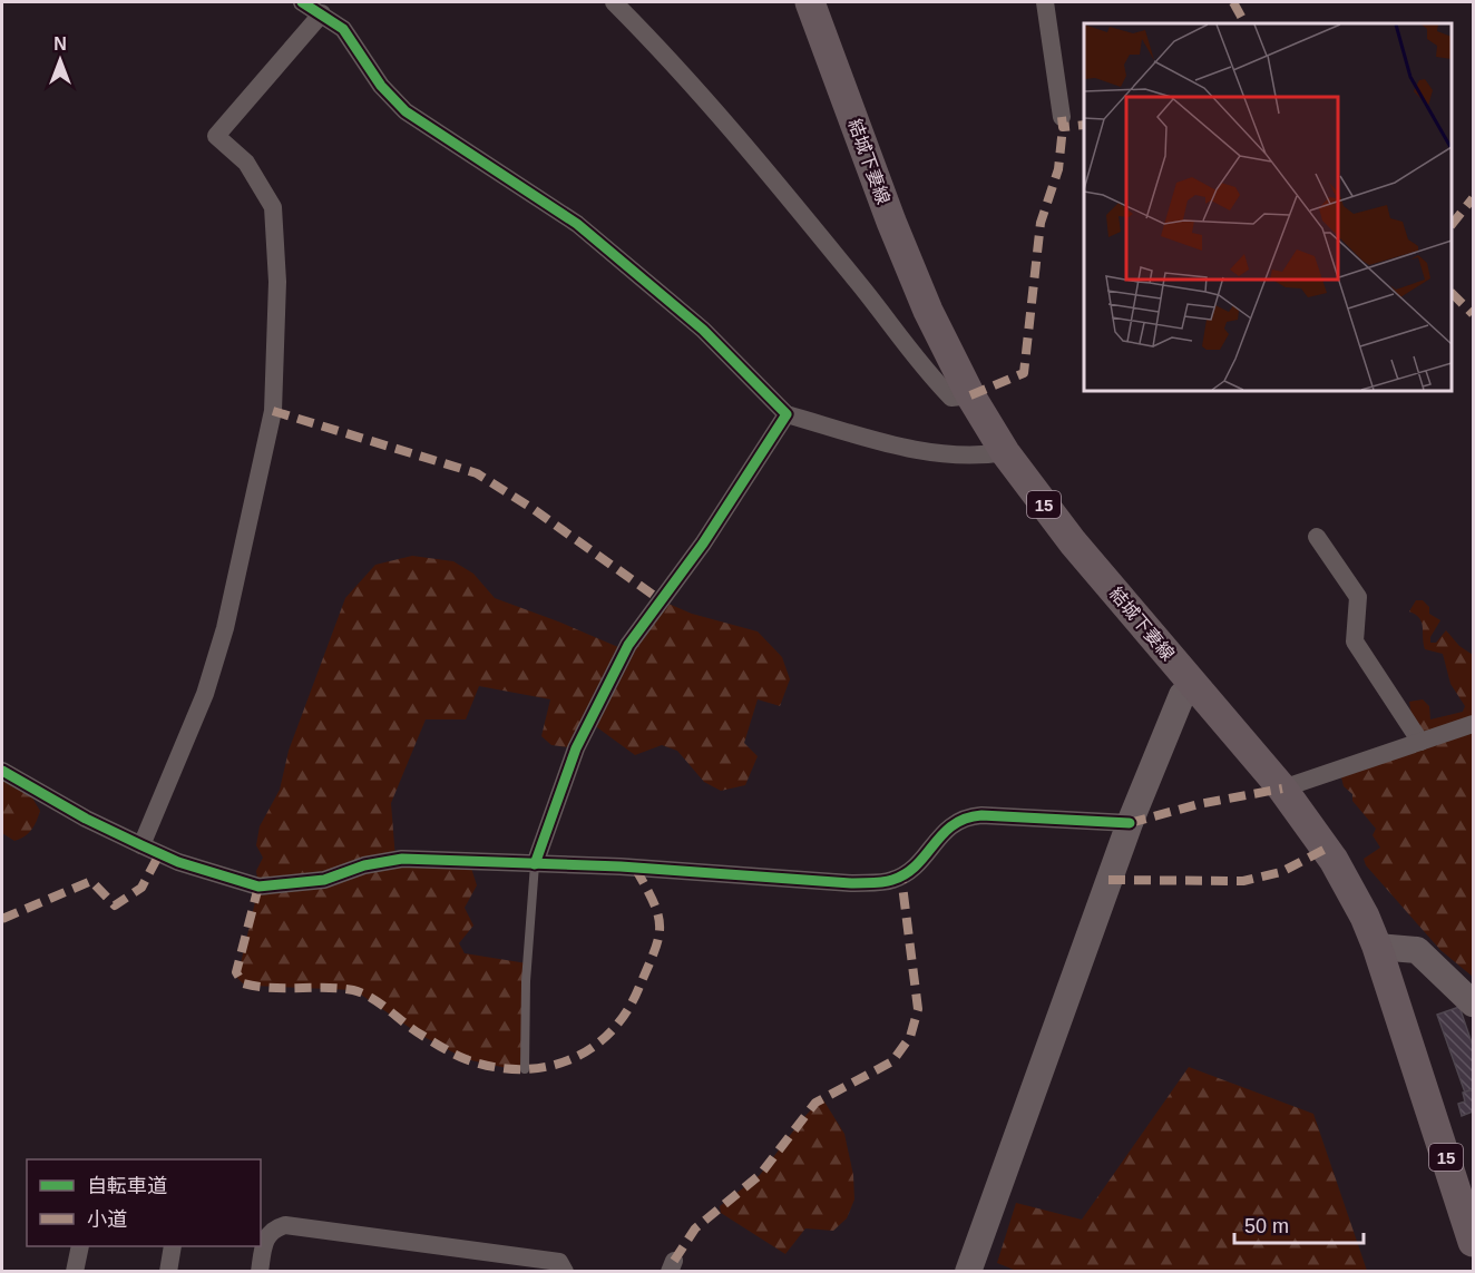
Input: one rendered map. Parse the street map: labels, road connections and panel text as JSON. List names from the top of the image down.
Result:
{
  "streets": {
    "main road": ["結城下妻線", "15"]
  },
  "legend": ["自転車道", "小道"],
  "scale_bar": "50 m",
  "north": "top"
}
